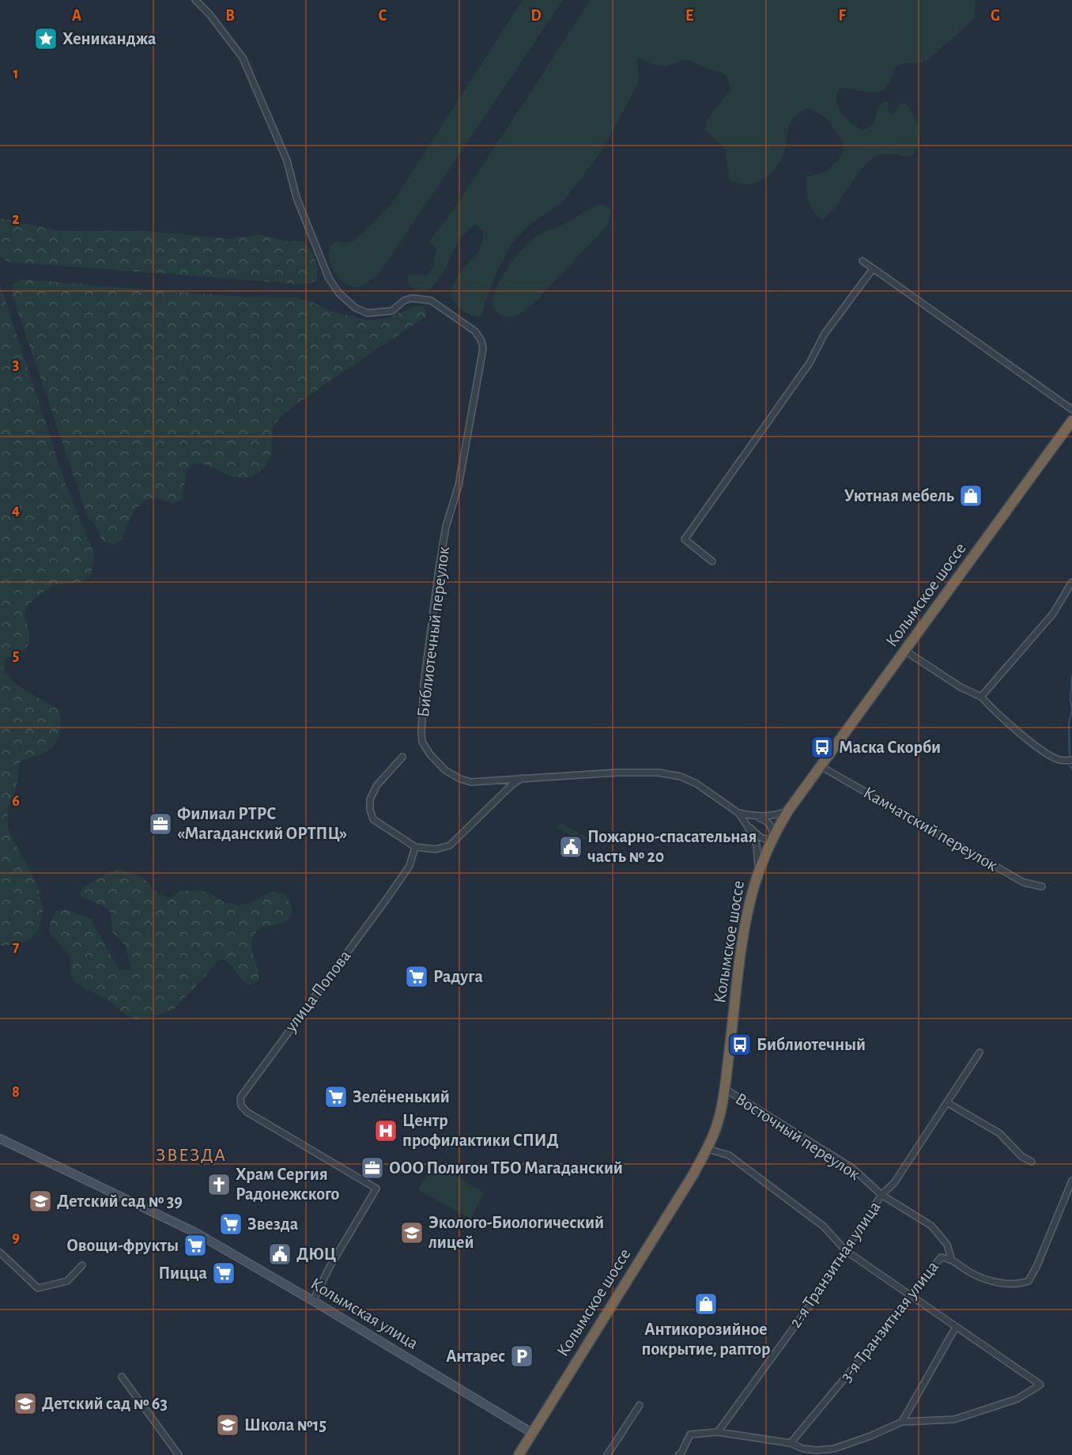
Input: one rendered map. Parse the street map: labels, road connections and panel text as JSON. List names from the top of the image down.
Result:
{
  "streets": {
    "highway": ["Колымское шоссе"],
    "street": [
      "Библиотечный переулок",
      "Камчатский переулок",
      "улица Попова",
      "Восточный переулок",
      "2-я Транзитная улица",
      "Колымская улица",
      "3-я Транзитная улица"
    ]
  },
  "crossings": [
    ["Колымское шоссе", "Библиотечный переулок"],
    ["Колымское шоссе", "Камчатский переулок"],
    ["Колымское шоссе", "Восточный переулок"],
    ["Колымское шоссе", "Колымская улица"],
    ["улица Попова", "Колымская улица"],
    ["Восточный переулок", "2-я Транзитная улица"],
    ["Восточный переулок", "3-я Транзитная улица"]
  ],
  "districts": ["ЗВЕЗДА"],
  "places": {
    "place": ["Хениканджа"],
    "shop": ["Уютная мебель", "Антикорозийное покрытие, раптор"],
    "bus stop": ["Маска Скорби", "Библиотечный"],
    "office": ["Филиал РТРС «Магаданский ОРТПЦ»", "ООО Полигон ТБО Магаданский"],
    "public building": ["Пожарно-спасательная часть № 20", "ДЮЦ"],
    "supermarket": [
      "Радуга",
      "Зелёненький",
      "Звезда",
      "Овощи-фрукты",
      "Пицца"
    ],
    "hospital": ["Центр профилактики СПИД"],
    "church": ["Храм Сергия Радонежского"],
    "school or university": [
      "Детский сад № 39",
      "Эколого-Биологический лицей",
      "Детский сад № 63",
      "Школа №15"
    ],
    "parking": ["Антарес"]
  },
  "grid": {
    "columns": [
      "A",
      "B",
      "C",
      "D",
      "E",
      "F",
      "G"
    ],
    "rows": [
      "1",
      "2",
      "3",
      "4",
      "5",
      "6",
      "7",
      "8",
      "9"
    ]
  }
}
